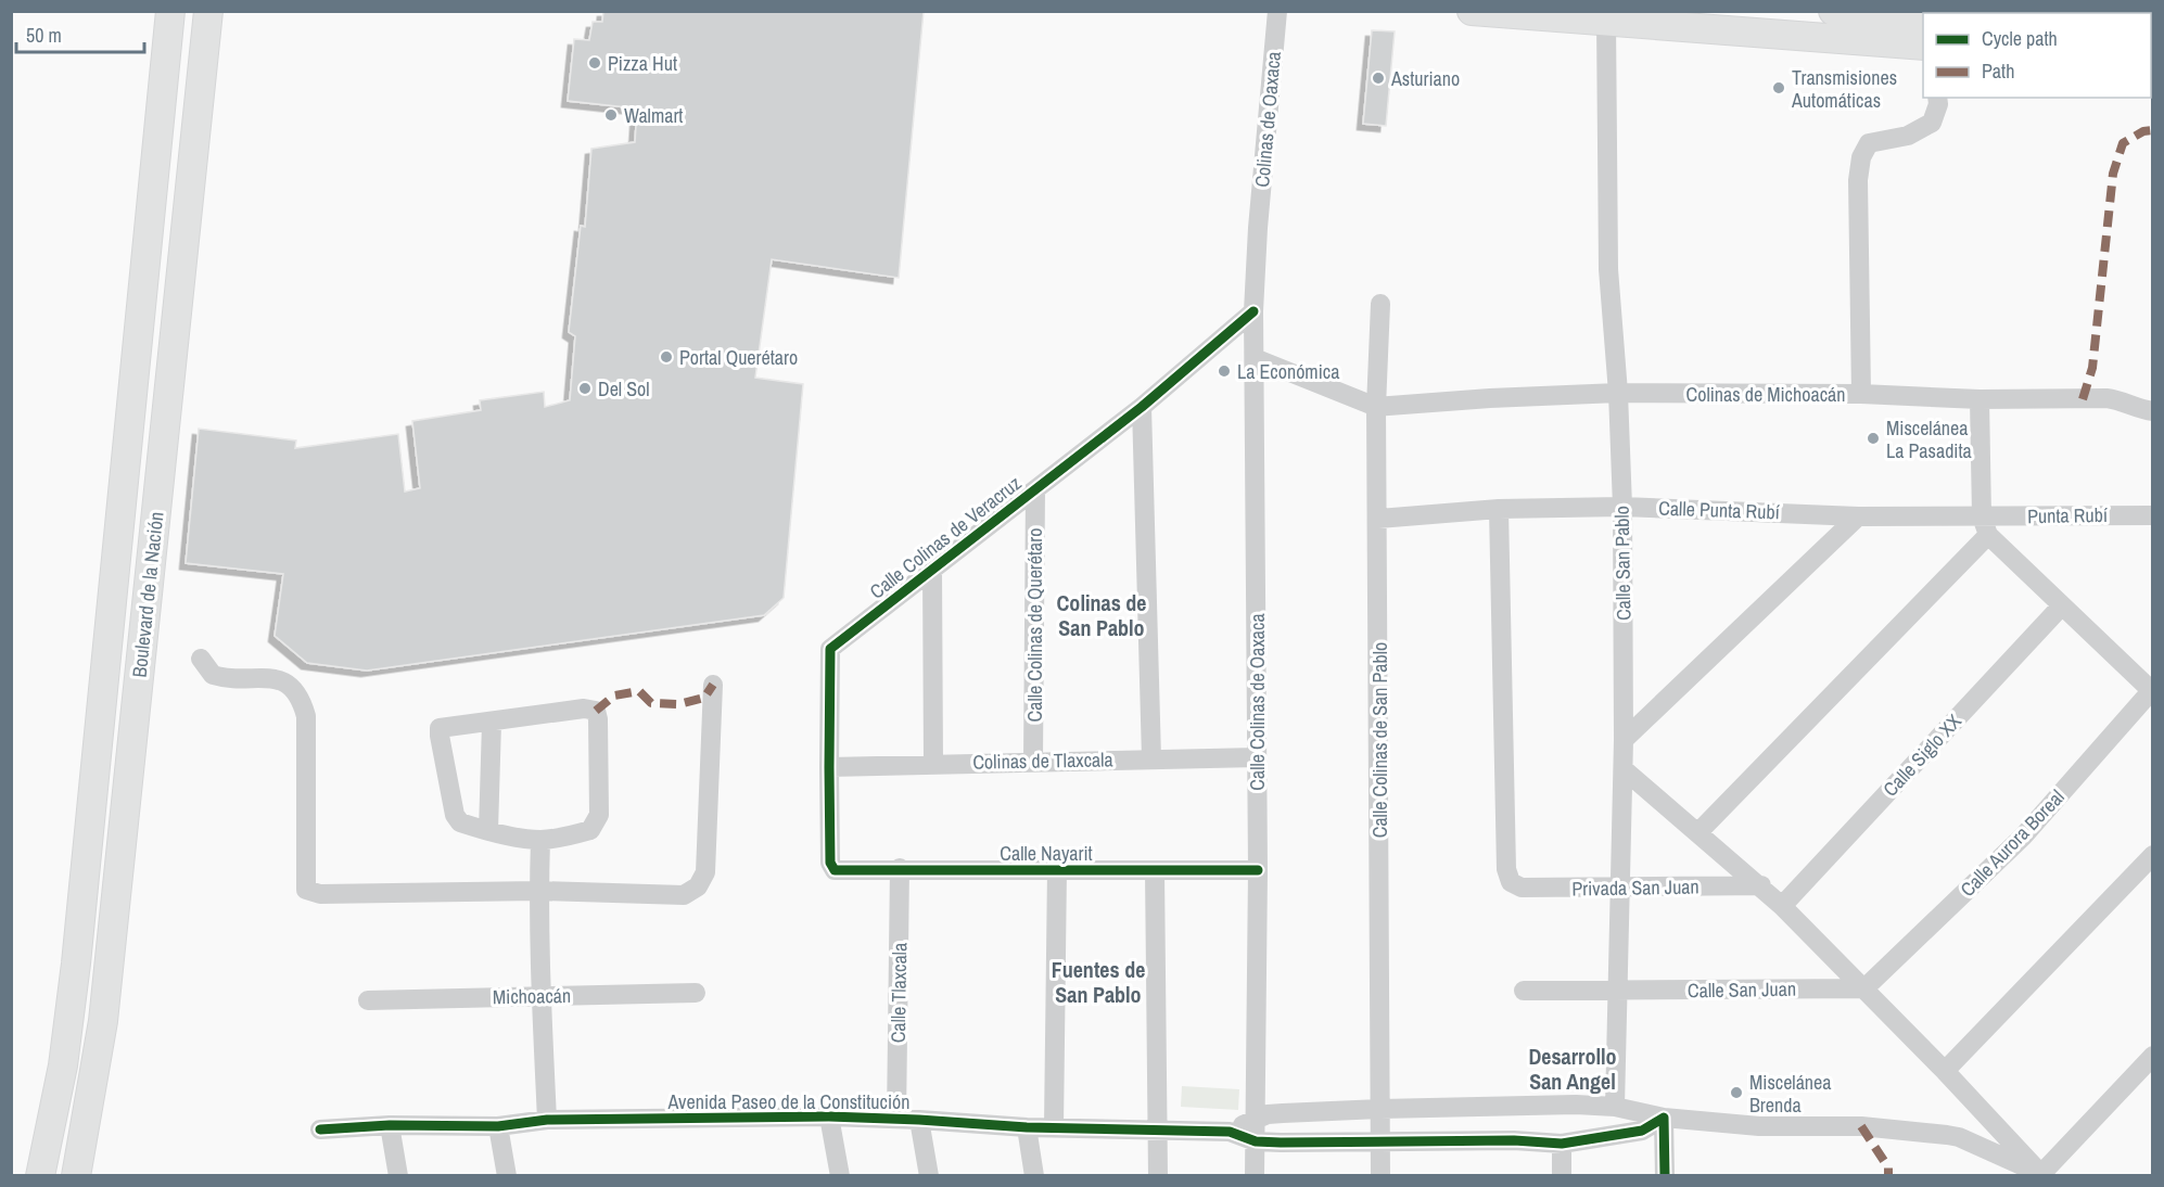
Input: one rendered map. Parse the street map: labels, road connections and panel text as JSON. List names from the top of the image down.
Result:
{
  "streets": {
    "main road": ["Boulevard de la Nación"],
    "street": [
      "Colinas de Oaxaca",
      "Colinas de Michoacán",
      "Calle Punta Rubí",
      "Punta Rubí",
      "Calle Colinas de Veracruz",
      "Calle San Pablo",
      "Calle Colinas de Querétaro",
      "Calle Colinas de Oaxaca",
      "Calle Colinas de San Pablo",
      "Calle Siglo XX",
      "Colinas de Tlaxcala",
      "Calle Aurora Boreal",
      "Calle Nayarit",
      "Privada San Juan",
      "Calle San Juan",
      "Calle Tlaxcala",
      "Michoacán",
      "Avenida Paseo de la Constitución"
    ]
  },
  "crossings": [
    ["Colinas de Oaxaca", "Calle Colinas de Oaxaca"],
    ["Colinas de Michoacán", "Calle San Pablo"],
    ["Colinas de Michoacán", "Calle Colinas de San Pablo"],
    ["Calle Punta Rubí", "Punta Rubí"],
    ["Calle Punta Rubí", "Calle San Pablo"],
    ["Calle Punta Rubí", "Calle Colinas de San Pablo"],
    ["Calle Punta Rubí", "Privada San Juan"],
    ["Calle Colinas de Veracruz", "Calle Colinas de Querétaro"],
    ["Calle Colinas de Veracruz", "Calle Colinas de Oaxaca"],
    ["Calle Colinas de Veracruz", "Colinas de Tlaxcala"],
    ["Calle Colinas de Veracruz", "Calle Nayarit"],
    ["Calle San Pablo", "Privada San Juan"],
    ["Calle San Pablo", "Calle San Juan"],
    ["Calle San Pablo", "Avenida Paseo de la Constitución"],
    ["Calle Colinas de Querétaro", "Colinas de Tlaxcala"],
    ["Calle Colinas de Oaxaca", "Colinas de Tlaxcala"],
    ["Calle Colinas de Oaxaca", "Calle Nayarit"],
    ["Calle Colinas de Oaxaca", "Avenida Paseo de la Constitución"],
    ["Calle Colinas de San Pablo", "Avenida Paseo de la Constitución"],
    ["Calle Aurora Boreal", "Calle San Juan"],
    ["Calle Nayarit", "Calle Tlaxcala"],
    ["Calle Tlaxcala", "Avenida Paseo de la Constitución"]
  ],
  "districts": ["Colinas de San Pablo", "Fuentes de San Pablo", "Desarrollo San Angel"],
  "places": [
    "Pizza Hut",
    "Asturiano",
    "Transmisiones Automáticas",
    "Walmart",
    "Portal Querétaro",
    "La Económica",
    "Del Sol",
    "Miscelánea La Pasadita",
    "Miscelánea Brenda"
  ],
  "legend": ["Cycle path", "Path"],
  "scale_bar": "50 m"
}
